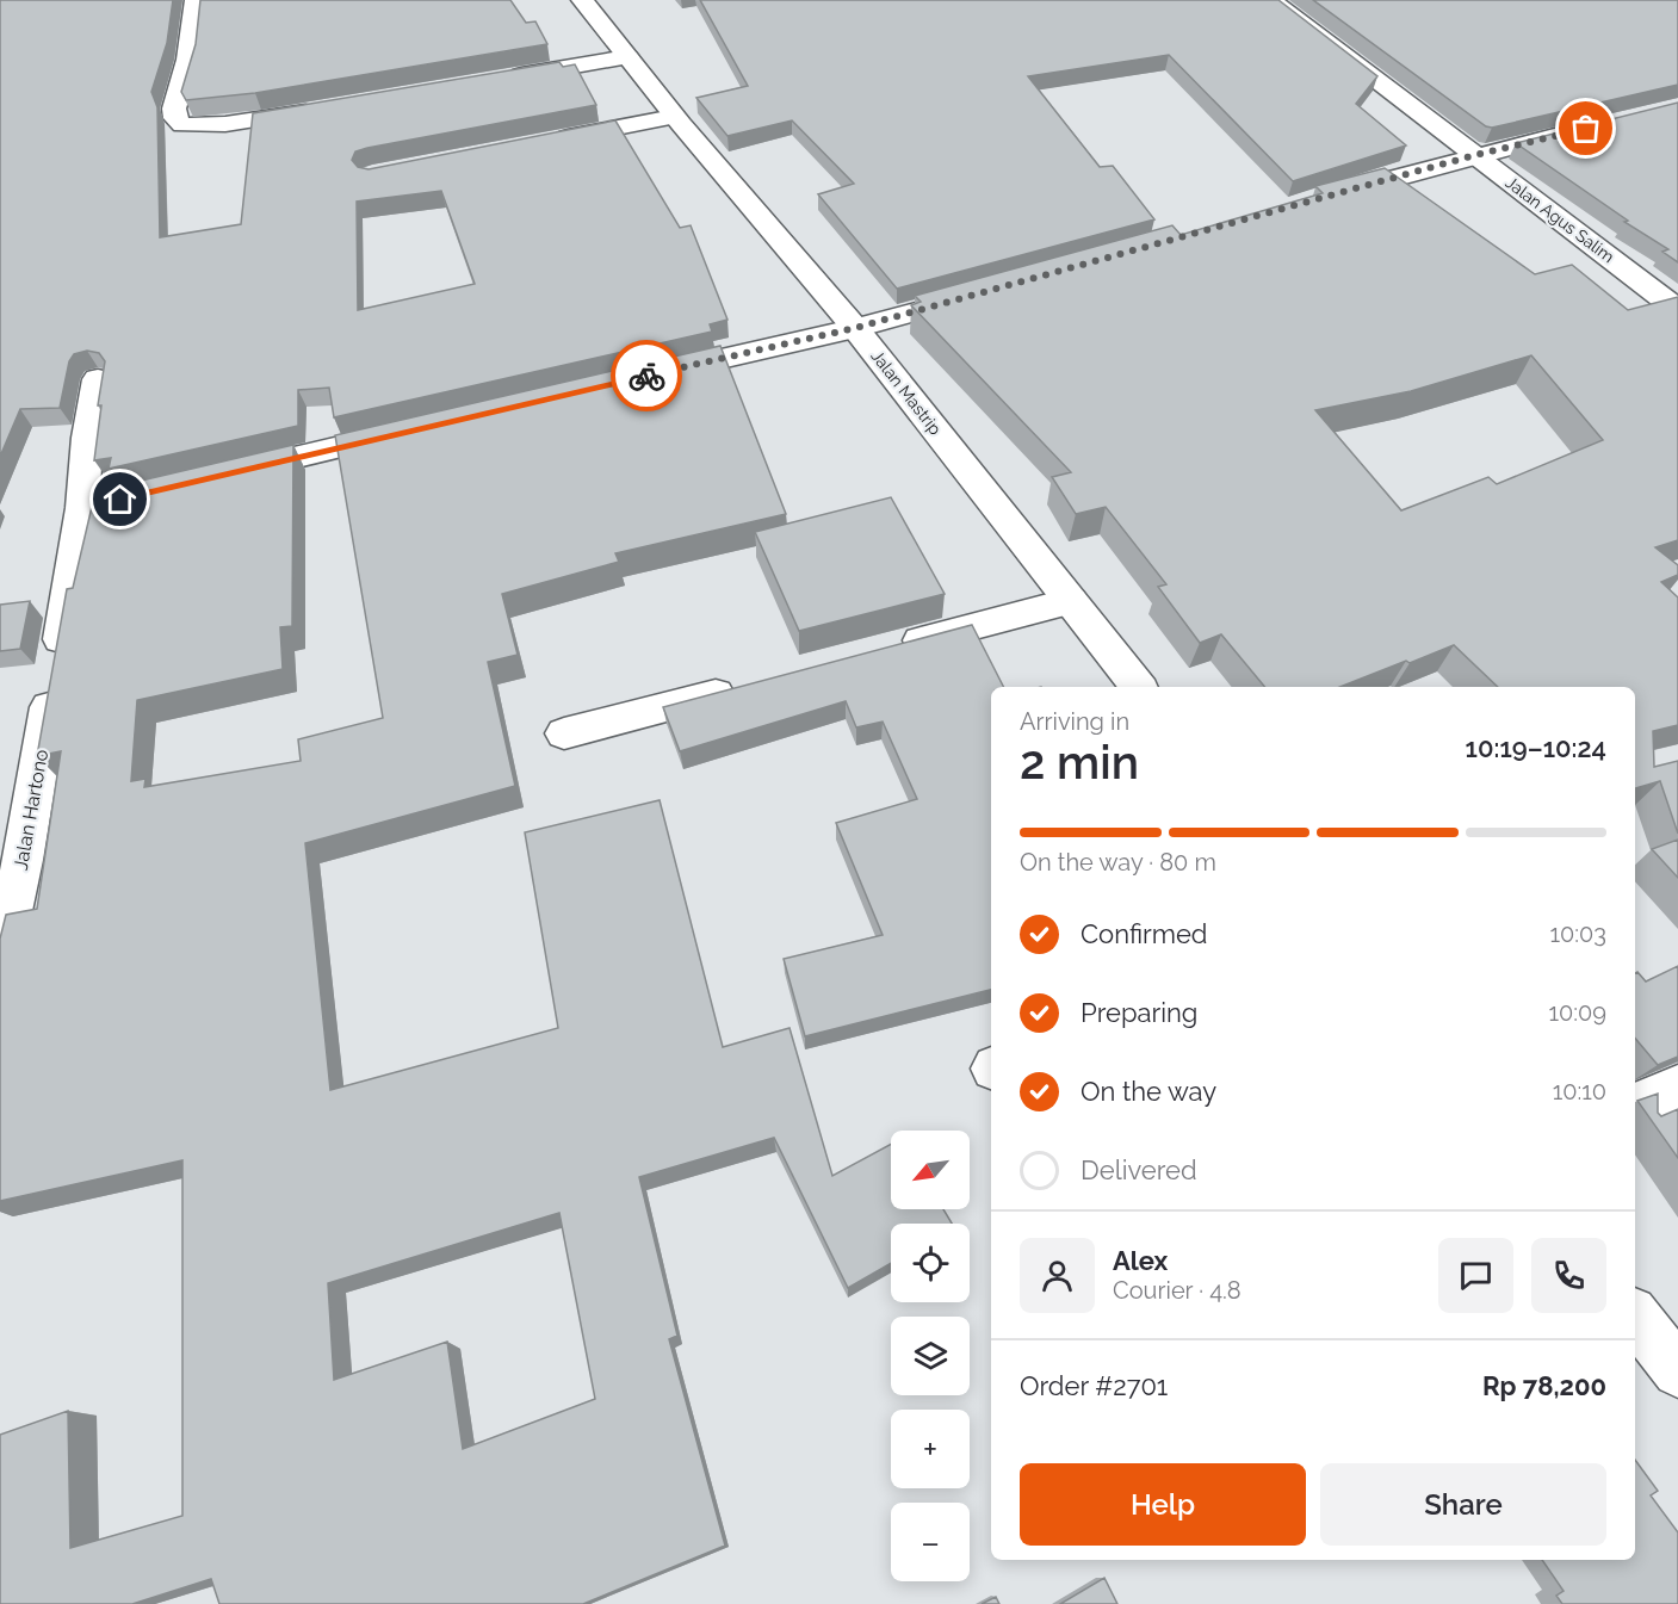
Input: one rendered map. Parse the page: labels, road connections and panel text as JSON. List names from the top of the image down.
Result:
{
  "streets": {
    "street": ["Jalan Agus Salim", "Jalan Mastrip", "Jalan Hartono"]
  },
  "north": "bottom left",
  "page": {
    "heading": ["2 min", "Arriving in", "10:19–10:24"],
    "panel": [
      "Alex",
      "Courier · 4.8",
      "Order #2701",
      "Rp 78,200"
    ],
    "bar": "On the way · 80 m",
    "list": [
      ["Confirmed", "10:03"],
      ["Preparing", "10:09"],
      ["On the way", "10:10"],
      "Delivered"
    ],
    "map_buttons": ["+", "−"],
    "buttons": ["Help", "Share"]
  }
}
